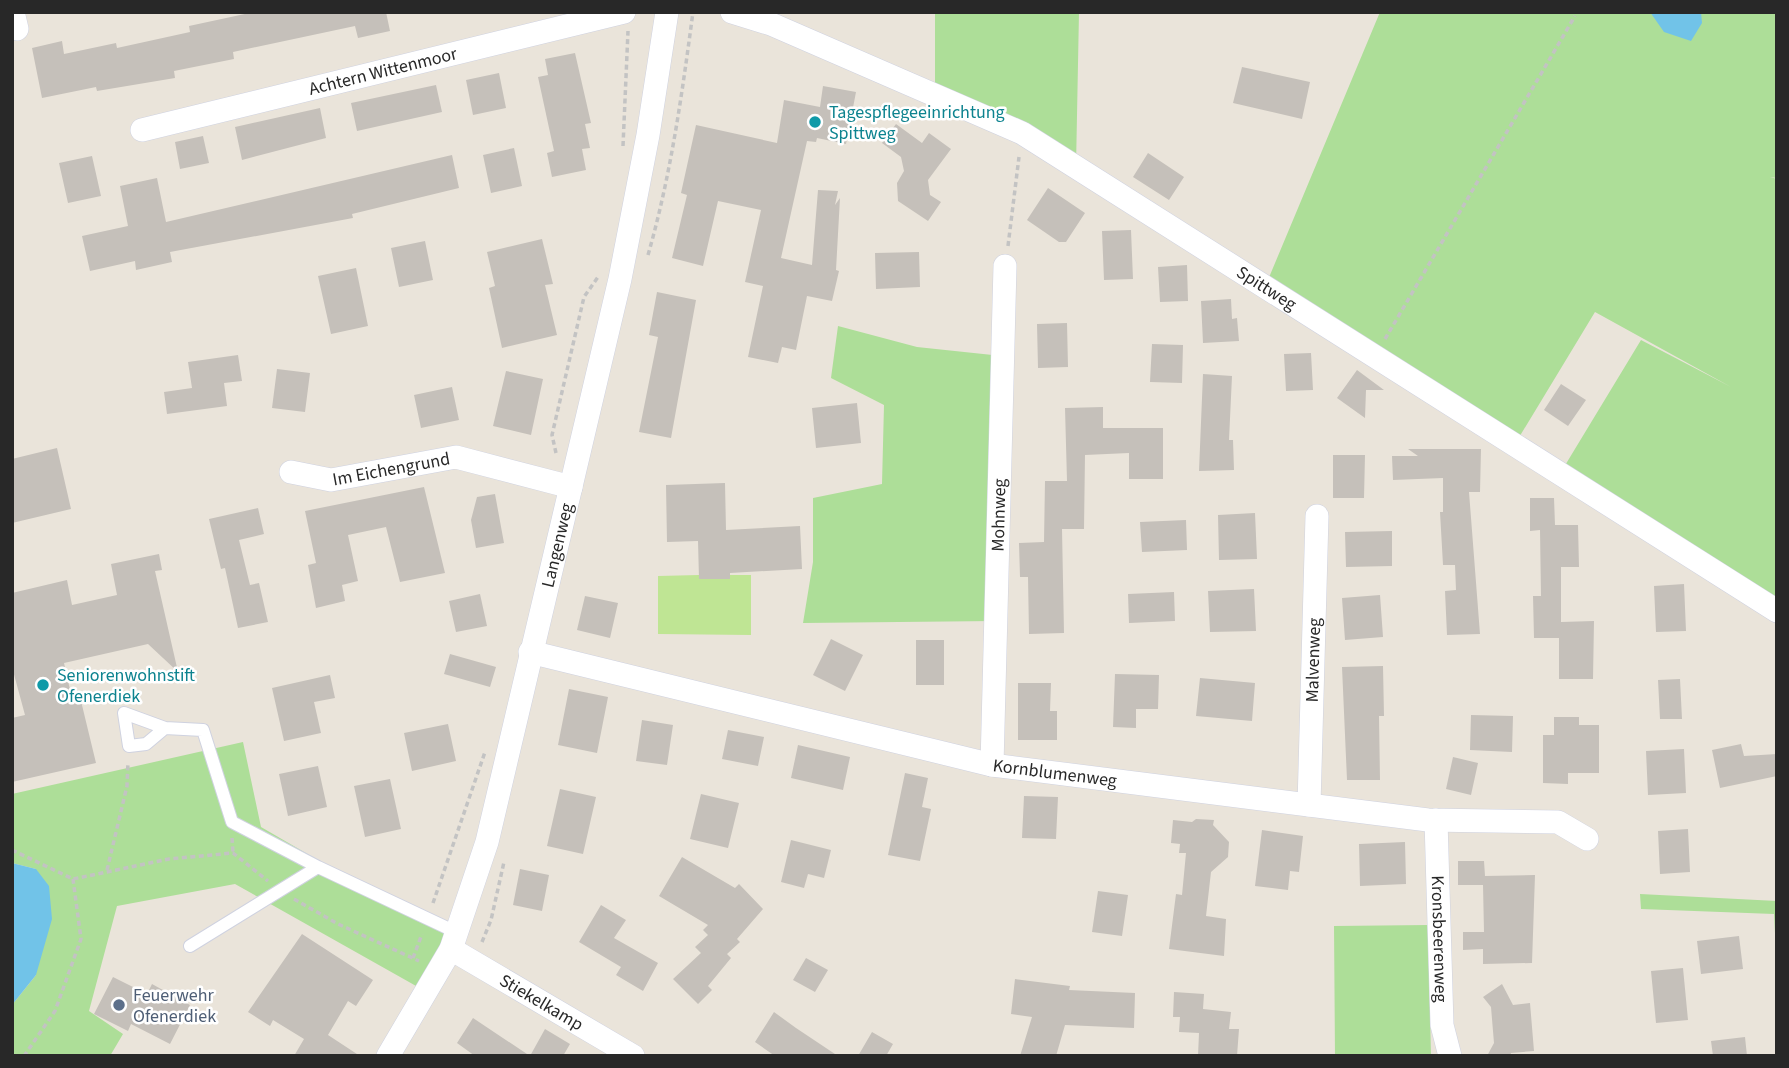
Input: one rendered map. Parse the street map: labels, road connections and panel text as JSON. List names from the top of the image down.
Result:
{
  "streets": {
    "street": [
      "Achtern Wittenmoor",
      "Spittweg",
      "Im Eichengrund",
      "Mohnweg",
      "Langenweg",
      "Malvenweg",
      "Kornblumenweg",
      "Kronsbeerenweg",
      "Stiekelkamp"
    ]
  },
  "crossings": [
    ["Im Eichengrund", "Langenweg"],
    ["Mohnweg", "Kornblumenweg"],
    ["Langenweg", "Kornblumenweg"],
    ["Langenweg", "Stiekelkamp"],
    ["Malvenweg", "Kornblumenweg"],
    ["Kornblumenweg", "Kronsbeerenweg"]
  ],
  "places": ["Tagespflegeeinrichtung Spittweg", "Seniorenwohnstift Ofenerdiek", "Feuerwehr Ofenerdiek"]
}
